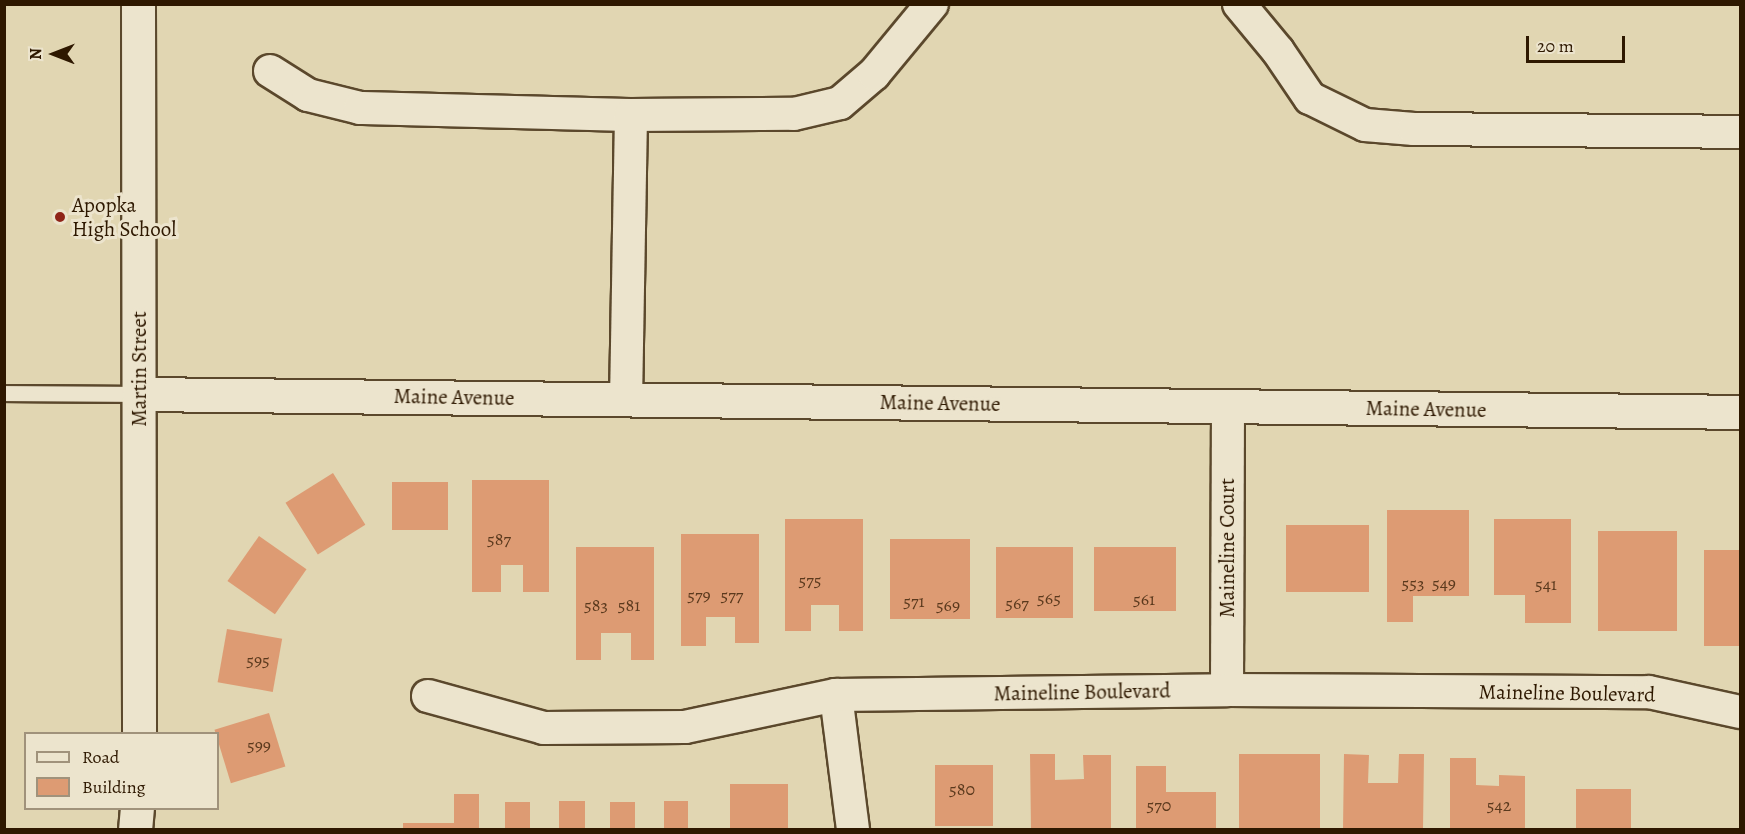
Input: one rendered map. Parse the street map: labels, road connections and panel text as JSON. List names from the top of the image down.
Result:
{
  "streets": {
    "street": [
      "Martin Street",
      "Maine Avenue",
      "Maineline Court",
      "Maineline Boulevard"
    ]
  },
  "crossings": [
    ["Martin Street", "Maine Avenue"],
    ["Maine Avenue", "Maineline Court"],
    ["Maineline Court", "Maineline Boulevard"]
  ],
  "places": ["Apopka High School"],
  "house_numbers": [
    "587",
    "575",
    "553",
    "549",
    "541",
    "579",
    "577",
    "565",
    "561",
    "571",
    "567",
    "583",
    "581",
    "569",
    "595",
    "599",
    "580",
    "570",
    "542"
  ],
  "legend": ["Road", "Building"],
  "scale_bar": "20 m",
  "north": "left"
}
